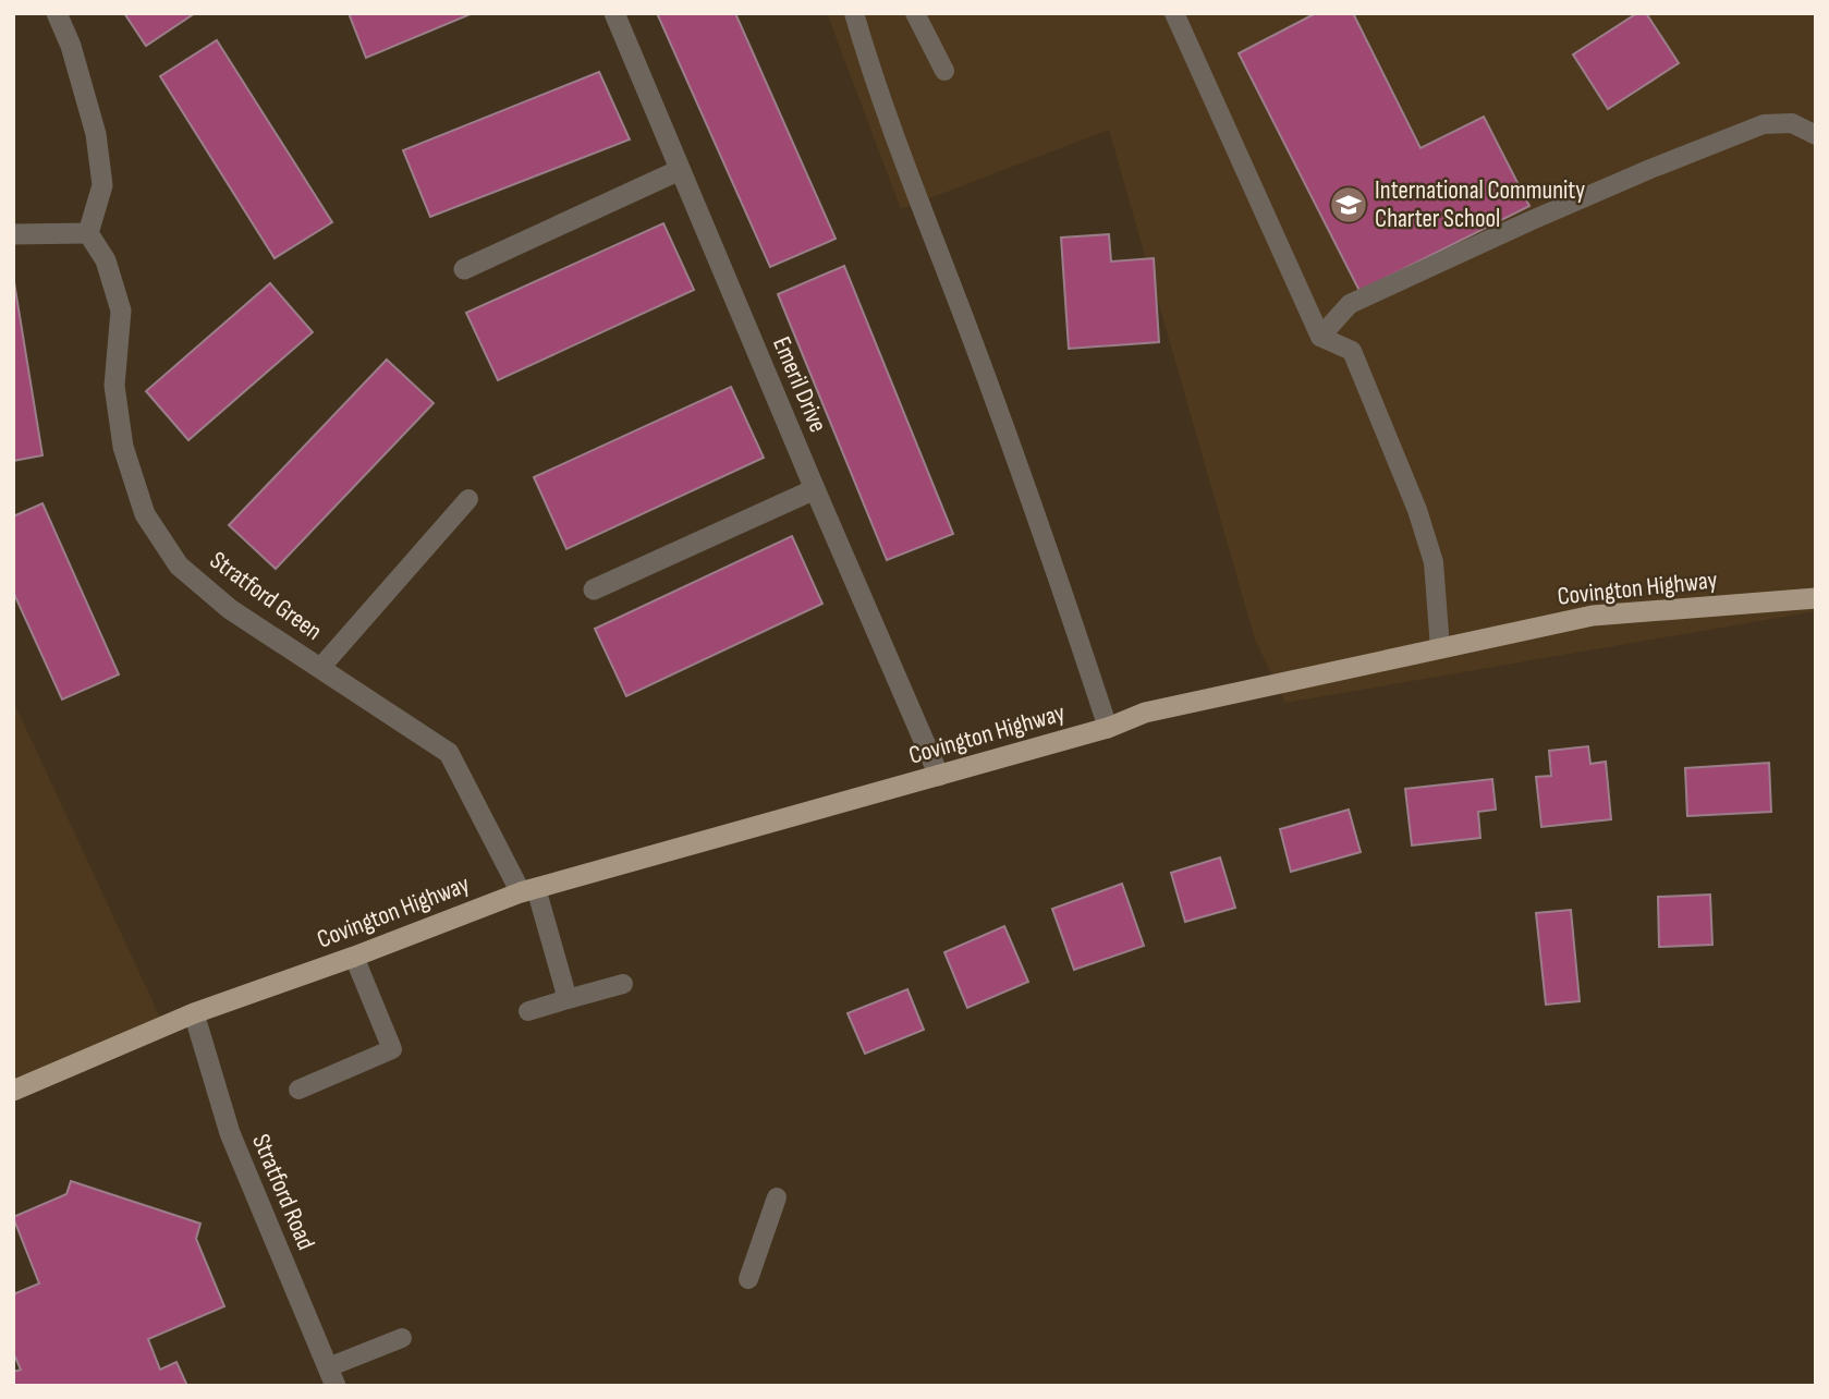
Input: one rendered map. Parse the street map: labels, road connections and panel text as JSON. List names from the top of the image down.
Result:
{
  "streets": {
    "main road": ["Covington Highway"],
    "street": ["Emeril Drive", "Stratford Green", "Stratford Road"]
  },
  "crossings": [
    ["Emeril Drive", "Covington Highway"],
    ["Covington Highway", "Stratford Green"],
    ["Covington Highway", "Stratford Road"]
  ],
  "places": {
    "school or university": ["International Community Charter School"]
  }
}
